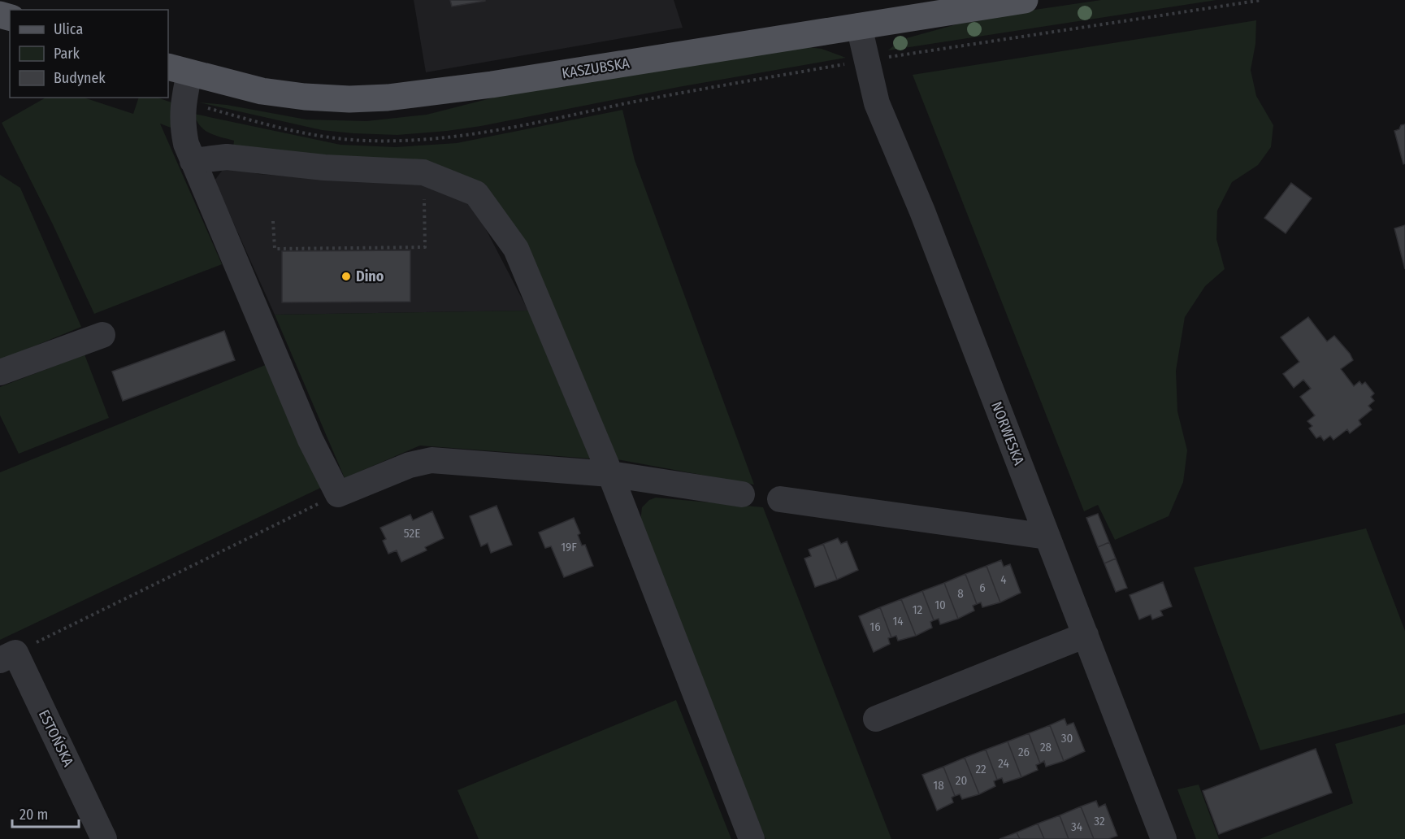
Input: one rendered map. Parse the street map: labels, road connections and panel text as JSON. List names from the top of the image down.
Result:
{
  "streets": {
    "main road": ["KASZUBSKA"],
    "street": ["NORWESKA", "ESTOŃSKA"]
  },
  "crossings": [
    ["KASZUBSKA", "NORWESKA"]
  ],
  "places": ["Dino"],
  "house_numbers": [
    "52E",
    "19F",
    "4",
    "6",
    "8",
    "10",
    "12",
    "14",
    "16",
    "30",
    "28",
    "26",
    "24",
    "22",
    "20",
    "18",
    "32",
    "34"
  ],
  "legend": ["Ulica", "Park", "Budynek"],
  "scale_bar": "20 m"
}
